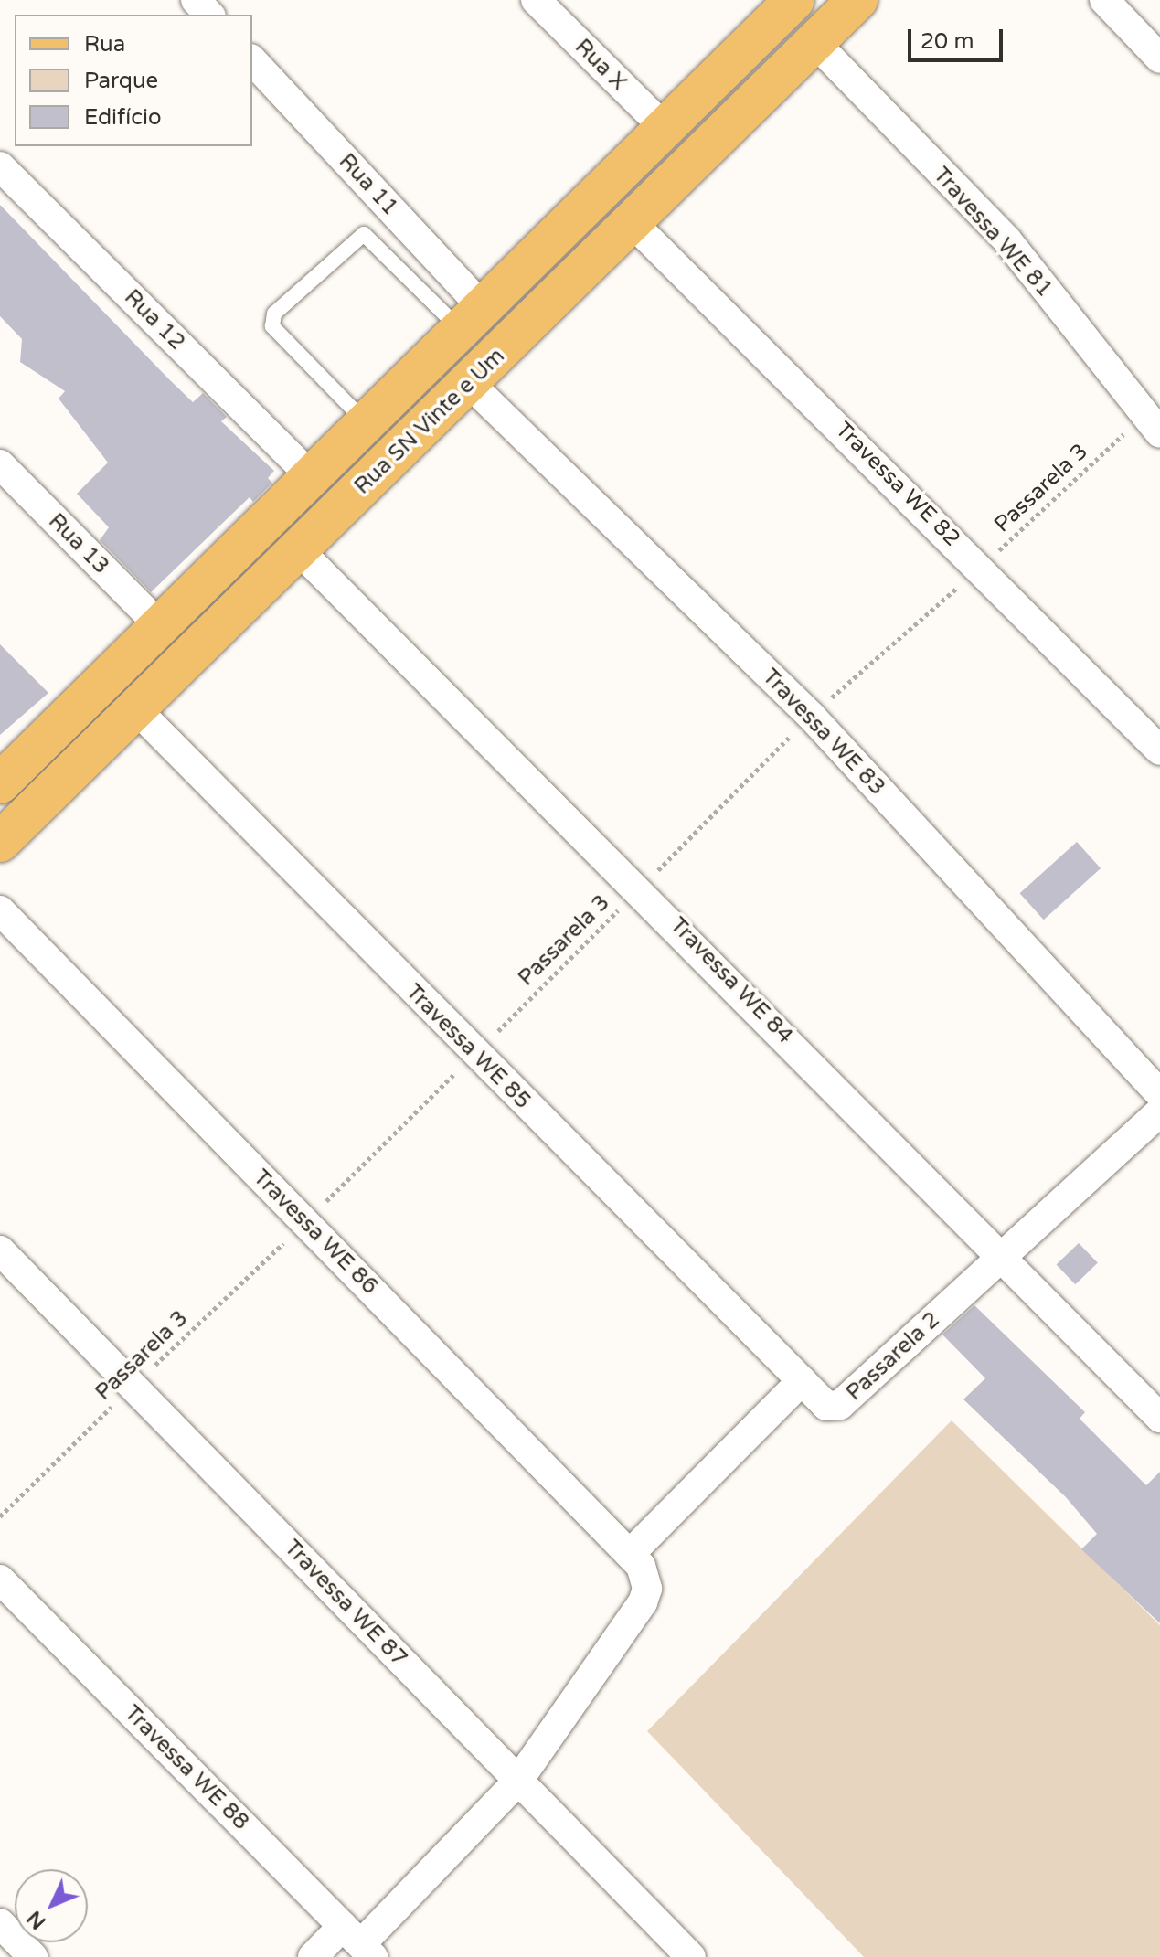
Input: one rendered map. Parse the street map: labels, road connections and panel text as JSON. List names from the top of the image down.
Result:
{
  "streets": {
    "main road": ["Rua SN Vinte e Um"],
    "street": [
      "Rua X",
      "Rua 11",
      "Travessa WE 81",
      "Rua 12",
      "Travessa WE 82",
      "Rua 13",
      "Travessa WE 83",
      "Travessa WE 84",
      "Travessa WE 85",
      "Travessa WE 86",
      "Passarela 2",
      "Travessa WE 87",
      "Travessa WE 88"
    ],
    "path": ["Passarela 3"]
  },
  "crossings": [
    ["Rua X", "Rua SN Vinte e Um"],
    ["Rua 11", "Rua SN Vinte e Um"],
    ["Travessa WE 81", "Rua SN Vinte e Um"],
    ["Travessa WE 81", "Passarela 3"],
    ["Rua 12", "Rua SN Vinte e Um"],
    ["Rua SN Vinte e Um", "Travessa WE 82"],
    ["Rua SN Vinte e Um", "Rua 13"],
    ["Rua SN Vinte e Um", "Travessa WE 83"],
    ["Rua SN Vinte e Um", "Travessa WE 84"],
    ["Rua SN Vinte e Um", "Travessa WE 85"],
    ["Travessa WE 82", "Passarela 3"],
    ["Passarela 3", "Travessa WE 83"],
    ["Passarela 3", "Travessa WE 84"],
    ["Passarela 3", "Travessa WE 85"],
    ["Passarela 3", "Travessa WE 86"],
    ["Passarela 3", "Travessa WE 87"],
    ["Travessa WE 84", "Passarela 2"],
    ["Travessa WE 85", "Passarela 2"]
  ],
  "legend": ["Rua", "Parque", "Edifício"],
  "scale_bar": "20 m",
  "north": "bottom left"
}
